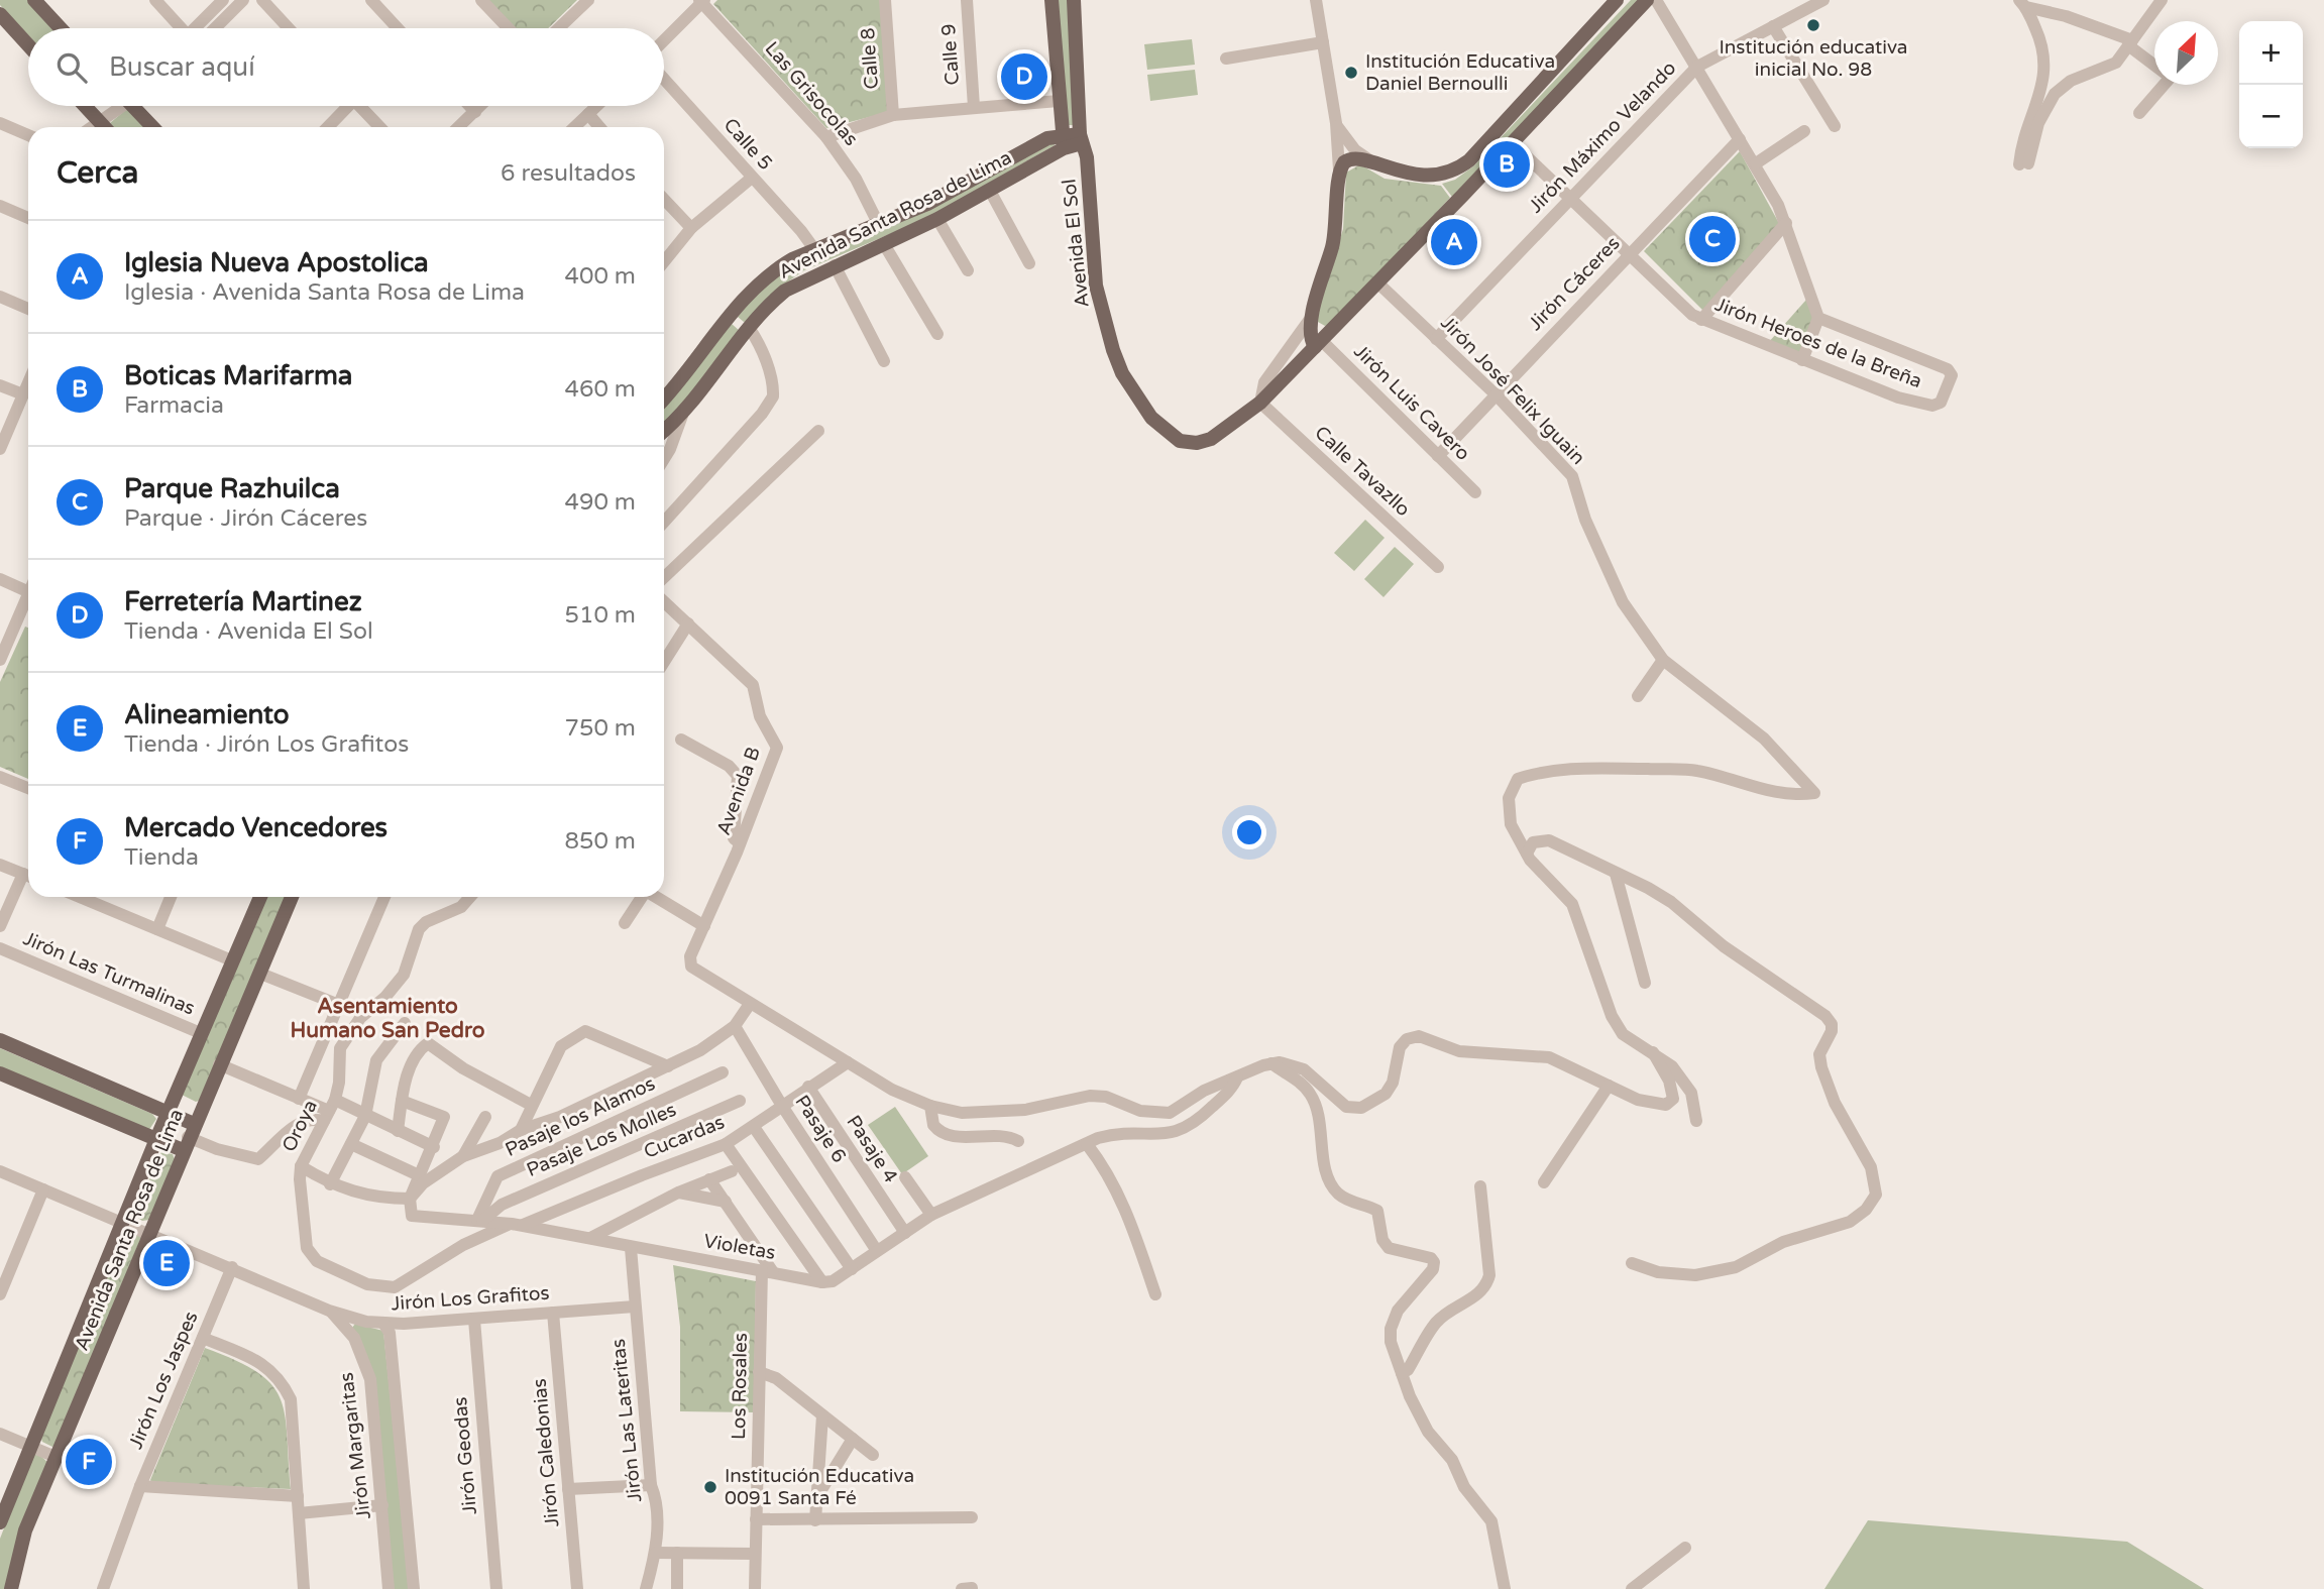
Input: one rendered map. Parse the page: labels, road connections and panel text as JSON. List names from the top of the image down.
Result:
{
  "streets": {
    "main road": ["Avenida Santa Rosa de Lima", "Avenida El Sol"],
    "street": [
      "Calle 9",
      "Calle 8",
      "Las Grisocolas",
      "Jirón Máximo Velando",
      "Calle 5",
      "Jirón Cáceres",
      "Jirón Heroes de la Breña",
      "Jirón José Felix Iguain",
      "Jirón Luis Cavero",
      "Calle Tavazllo",
      "Avenida B",
      "Jirón Las Turmalinas",
      "Pasaje los Alamos",
      "Oroya",
      "Pasaje 6",
      "Cucardas",
      "Pasaje Los Molles",
      "Pasaje 4",
      "Violetas",
      "Jirón Los Grafitos",
      "Jirón Los Jaspes",
      "Los Rosales",
      "Jirón Las Lateritas",
      "Jirón Margaritas",
      "Jirón Caledonias",
      "Jirón Geodas"
    ]
  },
  "crossings": [
    ["Las Grisocolas", "Avenida Santa Rosa de Lima"],
    ["Jirón Máximo Velando", "Jirón Heroes de la Breña"],
    ["Jirón Máximo Velando", "Jirón José Felix Iguain"],
    ["Calle 5", "Avenida Santa Rosa de Lima"],
    ["Avenida Santa Rosa de Lima", "Avenida El Sol"],
    ["Avenida Santa Rosa de Lima", "Jirón Las Turmalinas"],
    ["Avenida Santa Rosa de Lima", "Jirón Los Grafitos"],
    ["Avenida El Sol", "Calle Tavazllo"],
    ["Jirón Cáceres", "Jirón Heroes de la Breña"],
    ["Jirón Cáceres", "Jirón José Felix Iguain"],
    ["Jirón Cáceres", "Jirón Luis Cavero"],
    ["Pasaje los Alamos", "Pasaje Los Molles"],
    ["Pasaje los Alamos", "Violetas"],
    ["Oroya", "Cucardas"],
    ["Oroya", "Violetas"],
    ["Pasaje 6", "Cucardas"],
    ["Cucardas", "Pasaje 4"],
    ["Cucardas", "Violetas"],
    ["Pasaje Los Molles", "Violetas"],
    ["Violetas", "Los Rosales"],
    ["Violetas", "Jirón Las Lateritas"],
    ["Jirón Los Grafitos", "Jirón Los Jaspes"],
    ["Jirón Los Grafitos", "Jirón Las Lateritas"],
    ["Jirón Los Grafitos", "Jirón Margaritas"],
    ["Jirón Los Grafitos", "Jirón Caledonias"],
    ["Jirón Los Grafitos", "Jirón Geodas"]
  ],
  "districts": ["Asentamiento Humano San Pedro"],
  "places": ["Institución educativa inicial No. 98", "Institución Educativa Daniel Bernoulli", "Institución Educativa 0091 Santa Fé"],
  "north": "top right",
  "page": {
    "map_buttons": ["+", "−"],
    "search": "Buscar aquí",
    "pins": [
      "D",
      "B",
      "C",
      "A",
      "E",
      "F"
    ],
    "heading": ["Cerca", "6 resultados"],
    "list": [
      {
        "mark": "A",
        "name": "Iglesia Nueva Apostolica",
        "note": "Iglesia · Avenida Santa Rosa de Lima",
        "value": "400 m"
      },
      {
        "mark": "B",
        "name": "Boticas Marifarma",
        "note": "Farmacia",
        "value": "460 m"
      },
      {
        "mark": "C",
        "name": "Parque Razhuilca",
        "note": "Parque · Jirón Cáceres",
        "value": "490 m"
      },
      {
        "mark": "D",
        "name": "Ferretería Martinez",
        "note": "Tienda · Avenida El Sol",
        "value": "510 m"
      },
      {
        "mark": "E",
        "name": "Alineamiento",
        "note": "Tienda · Jirón Los Grafitos",
        "value": "750 m"
      },
      {
        "mark": "F",
        "name": "Mercado Vencedores",
        "note": "Tienda",
        "value": "850 m"
      }
    ]
  }
}
